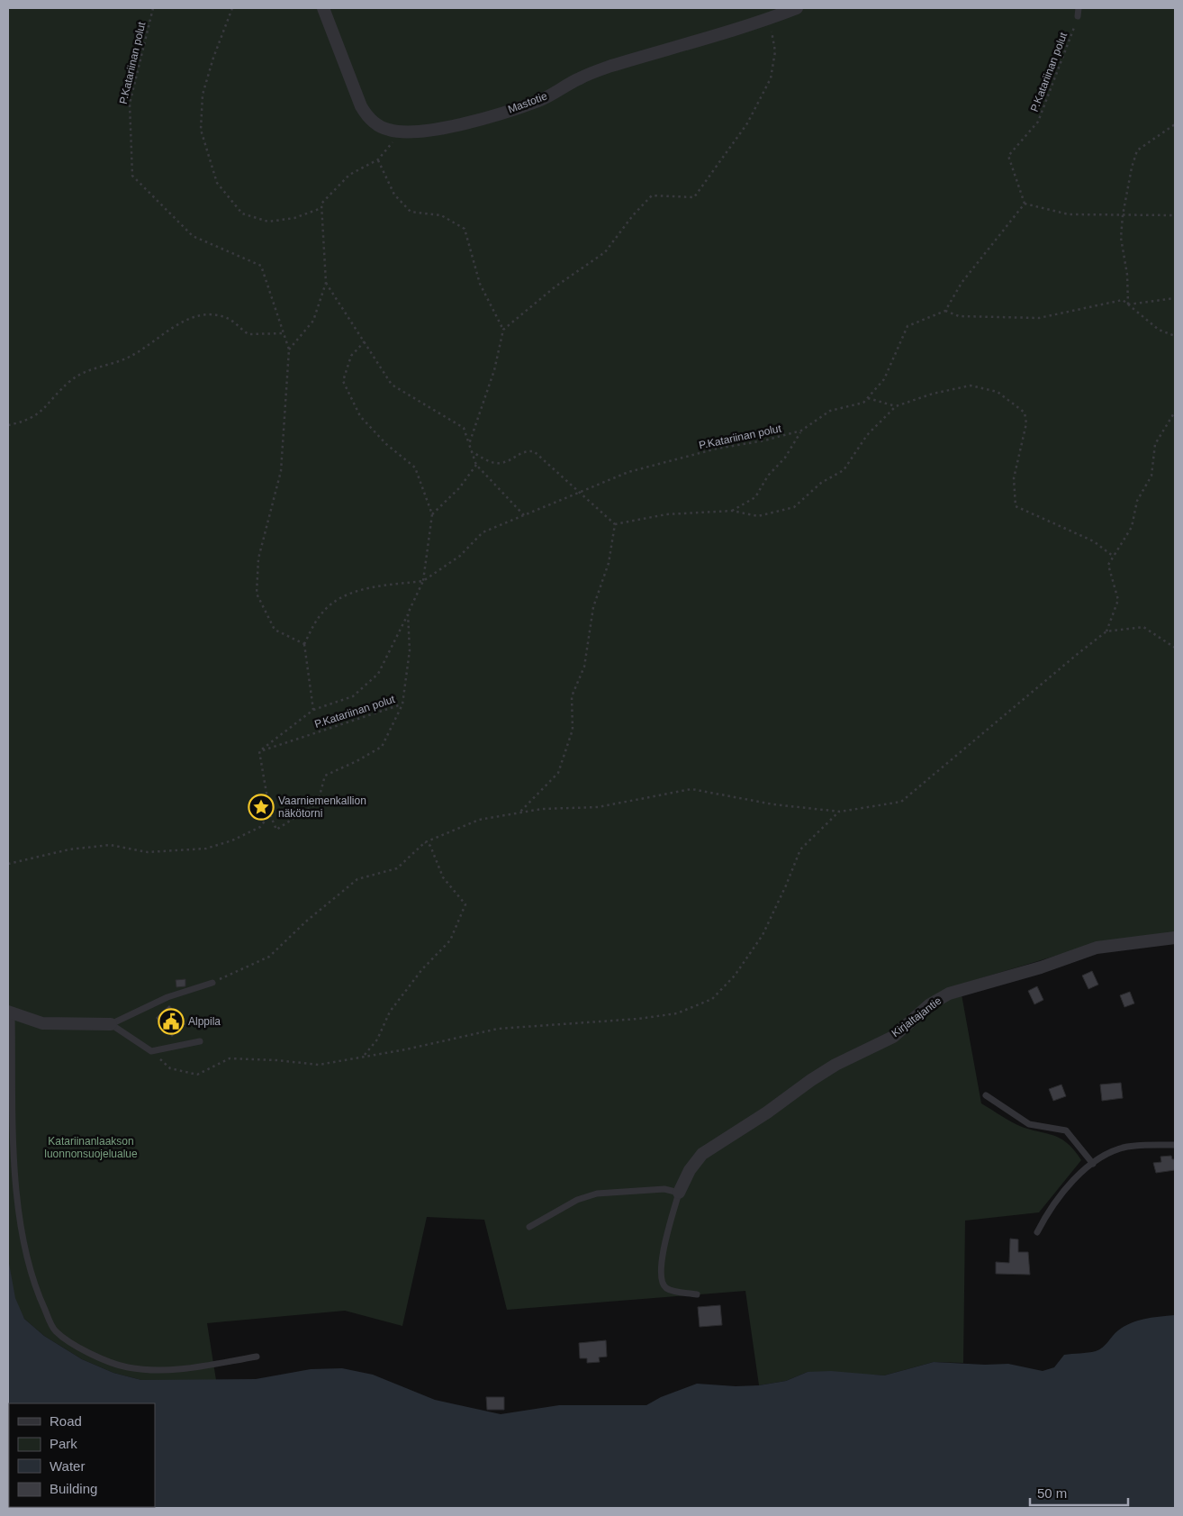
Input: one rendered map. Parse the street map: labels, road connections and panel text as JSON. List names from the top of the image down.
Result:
{
  "streets": {
    "street": ["Mastotie", "Kirjaltajantie"],
    "path": ["P.Katariinan polut"]
  },
  "parks": ["Katariinanlaakson luonnonsuojelualue"],
  "places": {
    "place": ["Vaarniemenkallion näkötorni"],
    "public building": ["Alppila"]
  },
  "legend": [
    "Road",
    "Park",
    "Water",
    "Building"
  ],
  "scale_bar": "50 m"
}
